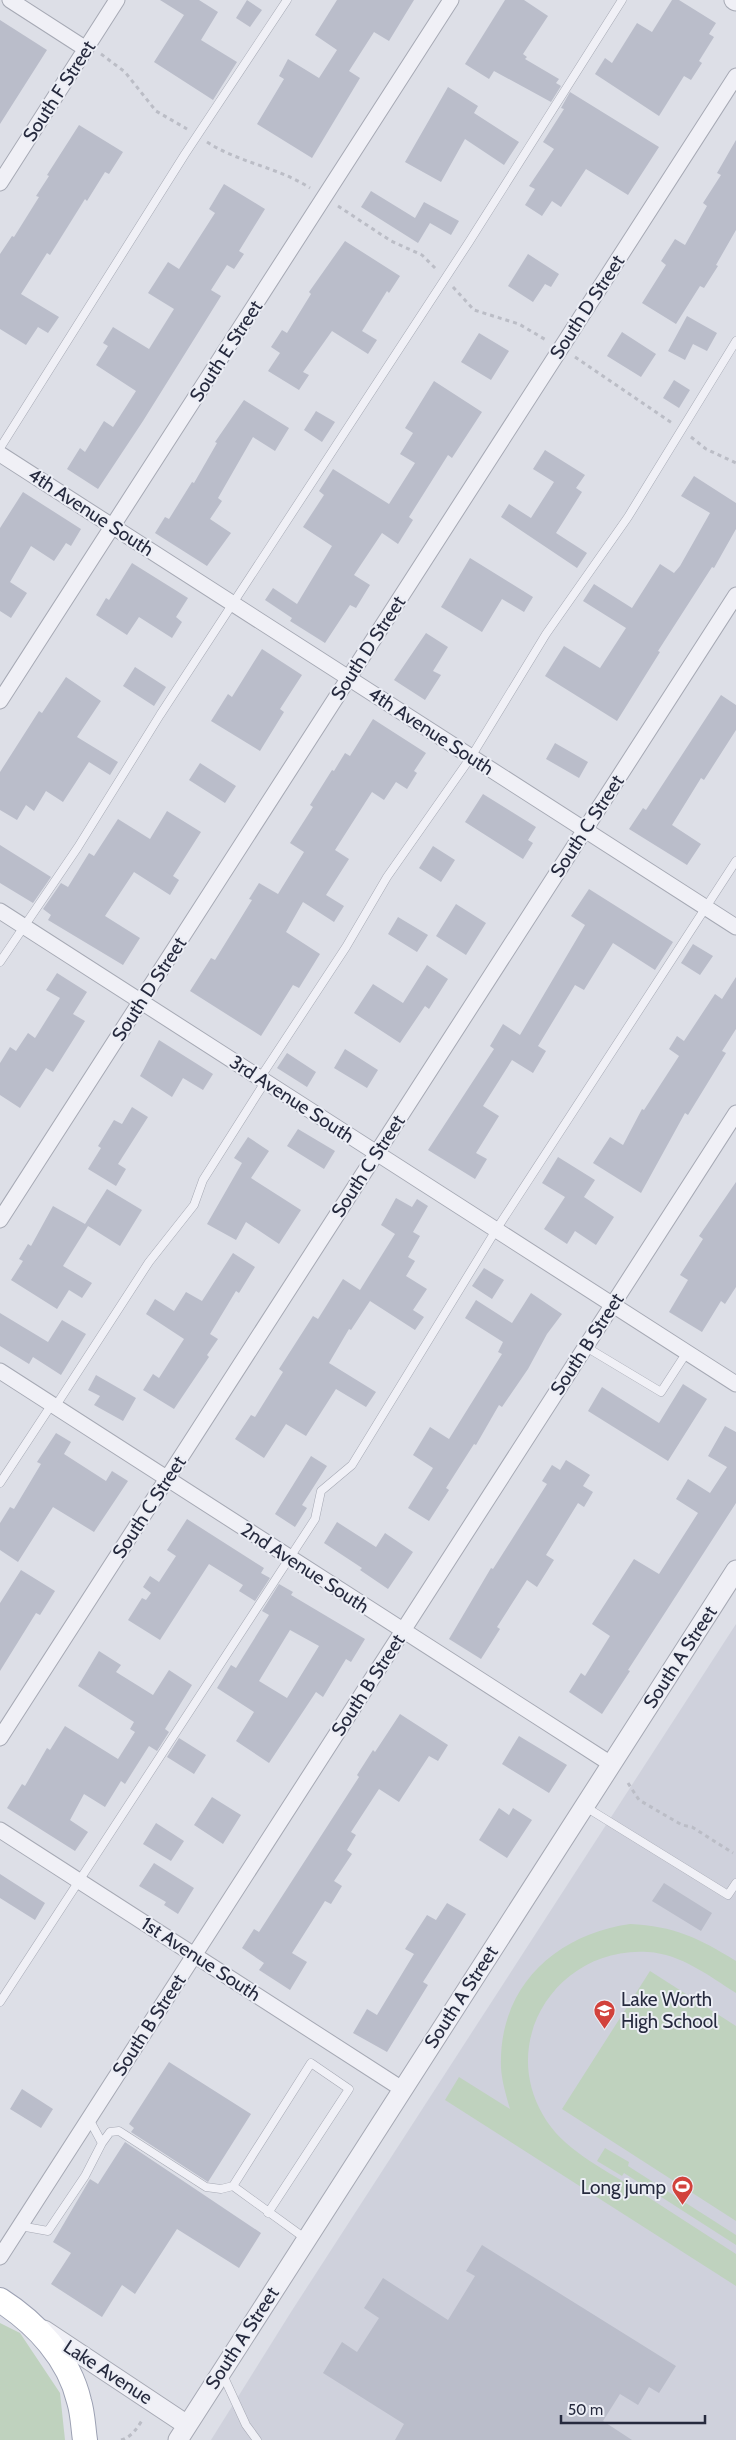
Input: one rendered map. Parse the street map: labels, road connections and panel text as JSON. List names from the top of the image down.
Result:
{
  "streets": {
    "main road": ["Lake Avenue"],
    "street": [
      "South F Street",
      "South D Street",
      "South E Street",
      "4th Avenue South",
      "South C Street",
      "3rd Avenue South",
      "South B Street",
      "2nd Avenue South",
      "South A Street",
      "1st Avenue South"
    ]
  },
  "crossings": [
    ["South D Street", "4th Avenue South"],
    ["South D Street", "3rd Avenue South"],
    ["South E Street", "4th Avenue South"],
    ["4th Avenue South", "South C Street"],
    ["South C Street", "3rd Avenue South"],
    ["South C Street", "2nd Avenue South"],
    ["3rd Avenue South", "South B Street"],
    ["South B Street", "2nd Avenue South"],
    ["South B Street", "1st Avenue South"],
    ["2nd Avenue South", "South A Street"],
    ["South A Street", "1st Avenue South"],
    ["South A Street", "Lake Avenue"]
  ],
  "places": {
    "school or university": ["Lake Worth High School"],
    "sports": ["Long jump"]
  },
  "scale_bar": "50 m"
}
